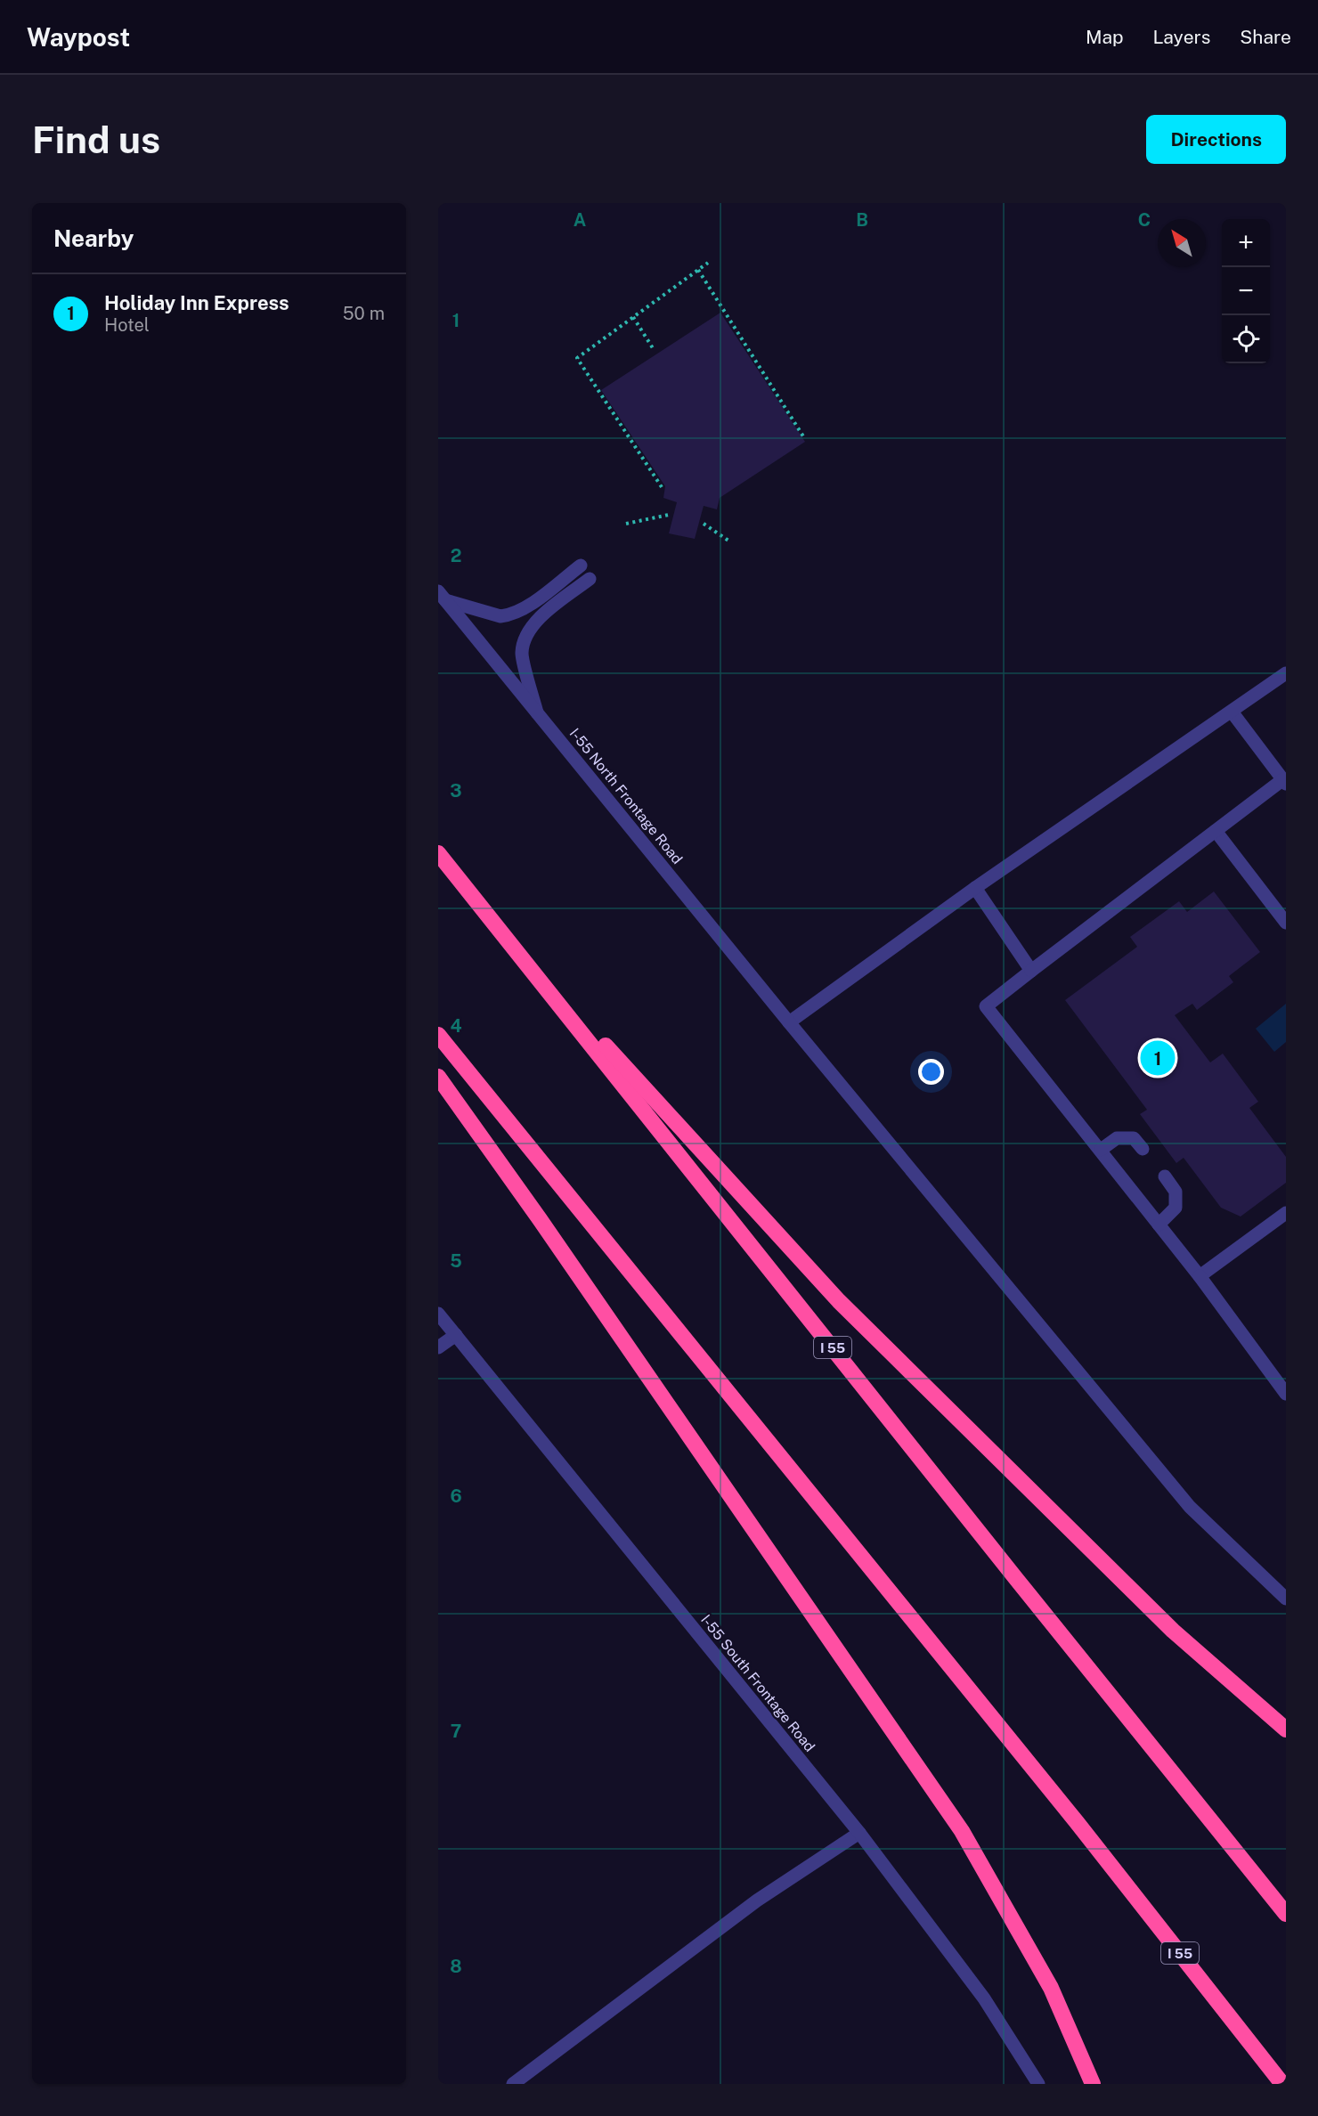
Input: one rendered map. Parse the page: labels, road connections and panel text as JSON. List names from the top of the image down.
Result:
{
  "streets": {
    "highway": ["I 55"],
    "street": ["I-55 North Frontage Road", "I-55 South Frontage Road"]
  },
  "north": "top left",
  "page": {
    "header": "Waypost",
    "nav": ["Map", "Layers", "Share"],
    "buttons": "Directions",
    "title": "Find us",
    "heading": "Nearby",
    "map_buttons": ["+", "−"],
    "list": [
      {
        "mark": "1",
        "name": "Holiday Inn Express",
        "note": "Hotel",
        "value": "50 m"
      }
    ],
    "pins": "1"
  },
  "grid": {
    "columns": ["A", "B", "C"],
    "rows": [
      "1",
      "2",
      "3",
      "4",
      "5",
      "6",
      "7",
      "8"
    ]
  }
}
